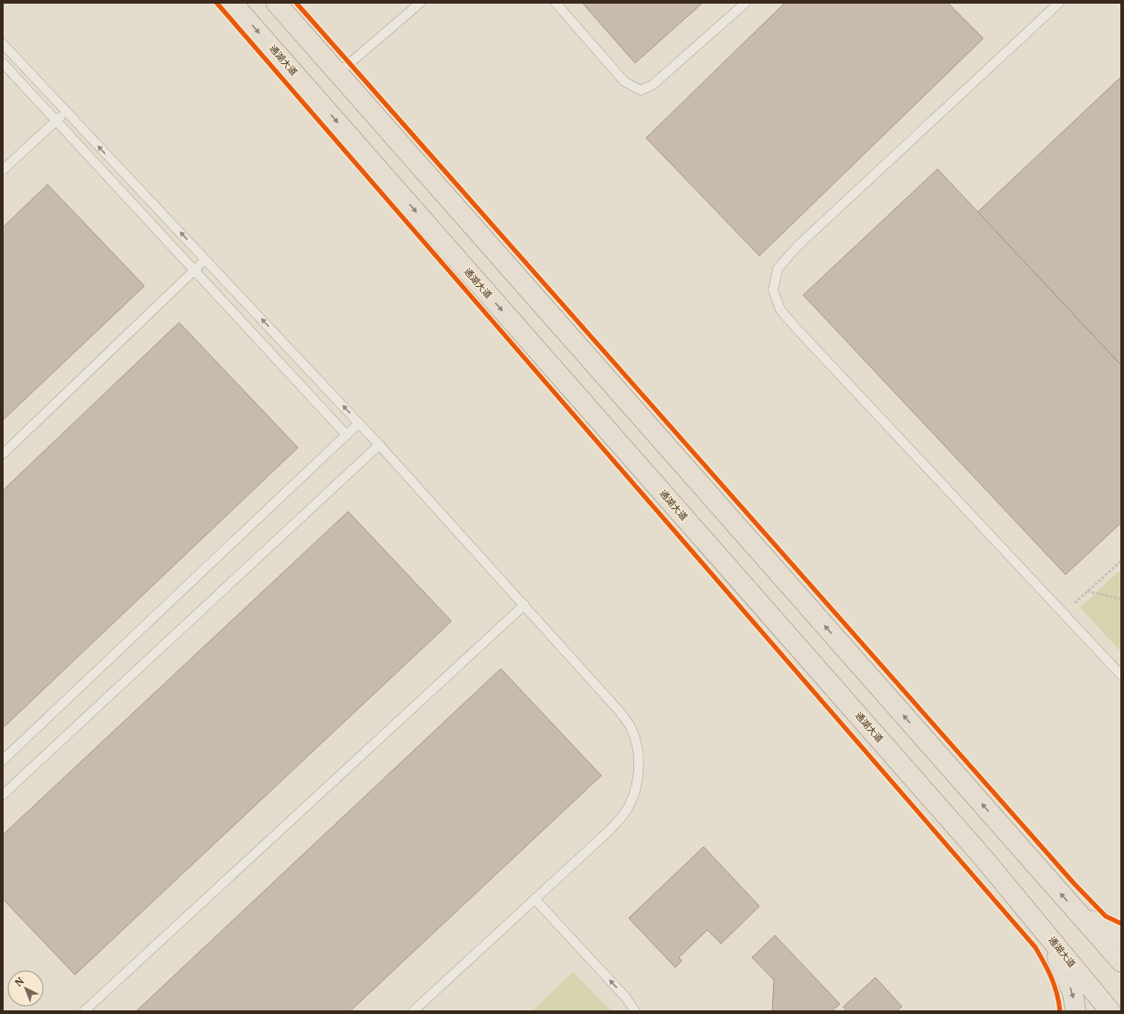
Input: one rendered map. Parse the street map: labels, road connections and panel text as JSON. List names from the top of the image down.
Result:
{
  "streets": {
    "main road": ["通湖大道"]
  },
  "north": "top left"
}
